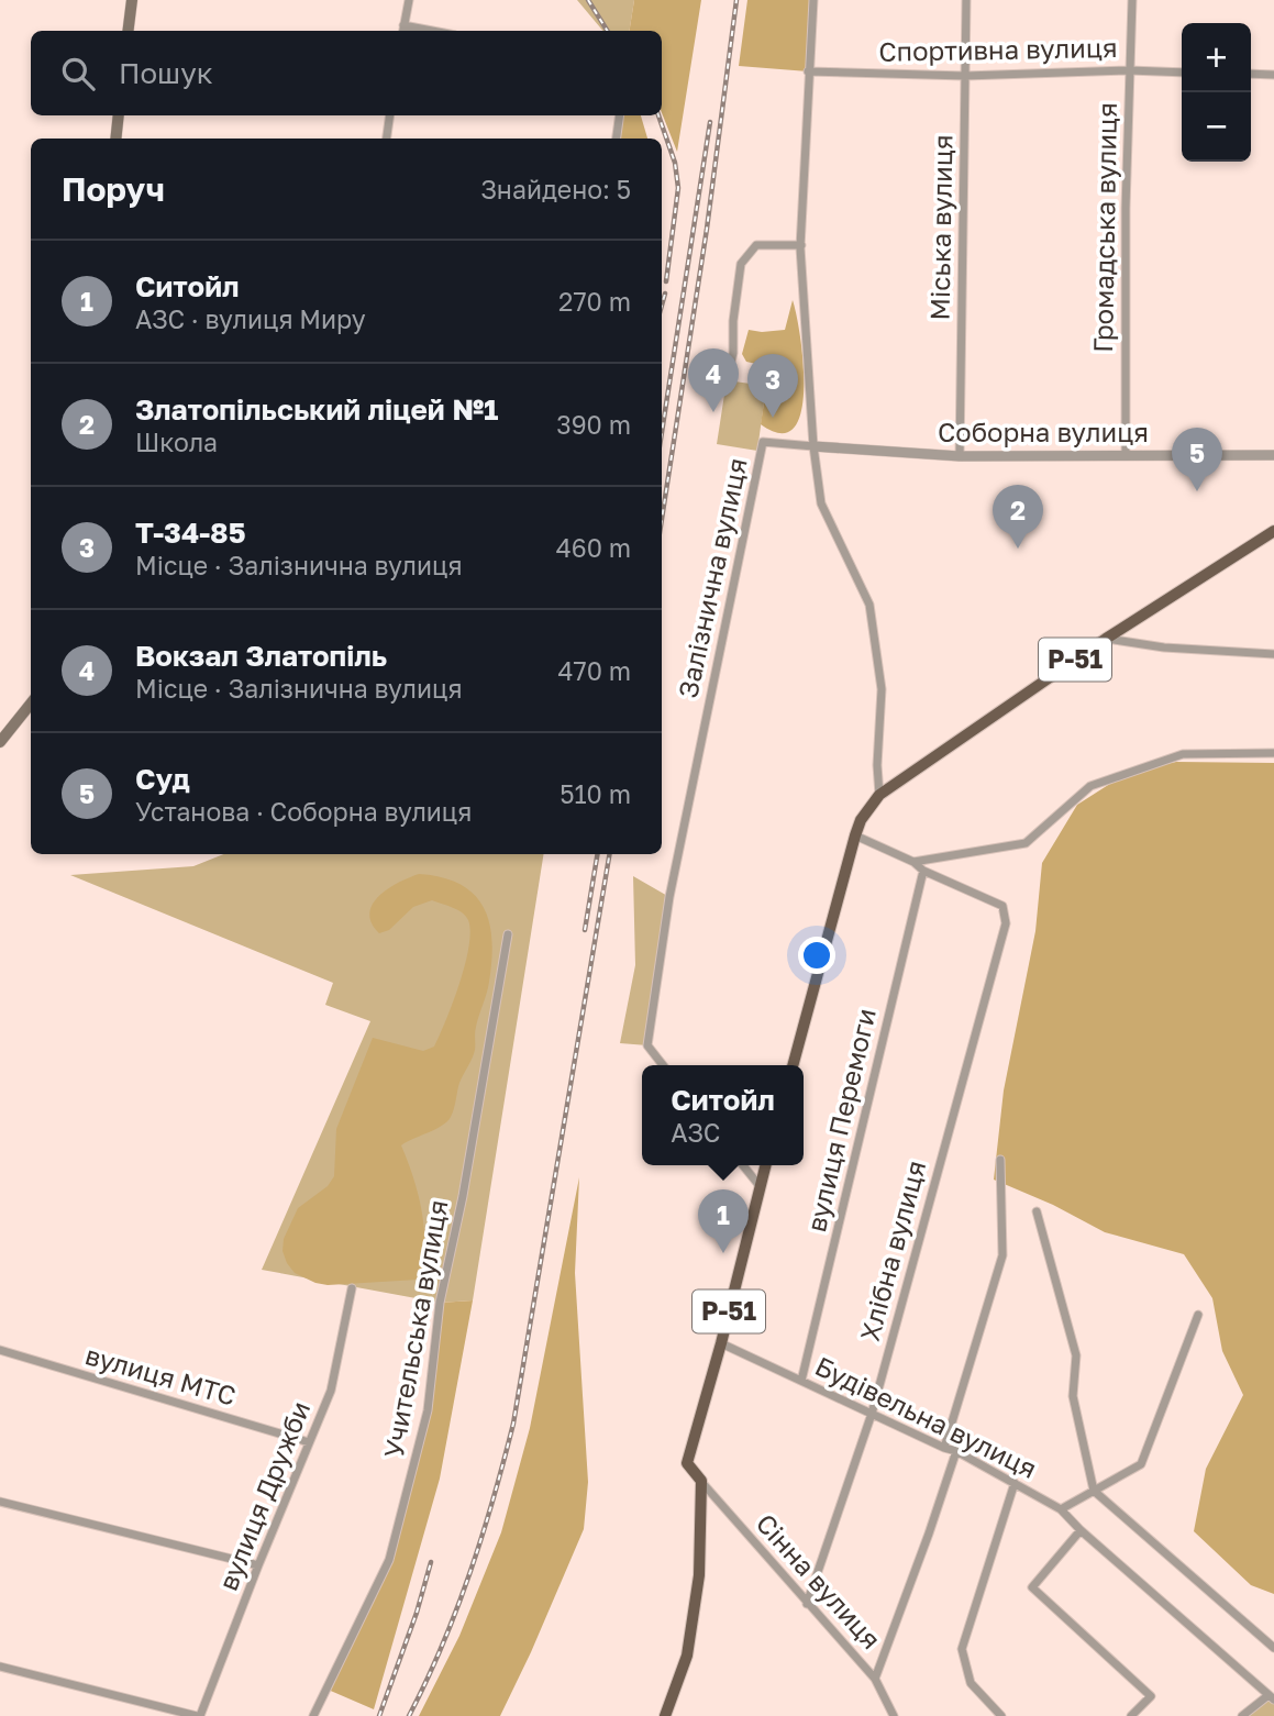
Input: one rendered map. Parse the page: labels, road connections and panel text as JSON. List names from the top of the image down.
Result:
{
  "streets": {
    "main road": ["Р-51"],
    "street": [
      "Спортивна вулиця",
      "Міська вулиця",
      "Громадська вулиця",
      "Соборна вулиця",
      "Залізнична вулиця",
      "вулиця Перемоги",
      "Хлібна вулиця",
      "Учительська вулиця",
      "вулиця МТС",
      "Будівельна вулиця",
      "вулиця Дружби",
      "Сінна вулиця"
    ]
  },
  "crossings": [
    ["Спортивна вулиця", "Міська вулиця"],
    ["Спортивна вулиця", "Громадська вулиця"],
    ["Міська вулиця", "Соборна вулиця"],
    ["Громадська вулиця", "Соборна вулиця"],
    ["Соборна вулиця", "Залізнична вулиця"],
    ["Р-51", "Будівельна вулиця"],
    ["Р-51", "Сінна вулиця"],
    ["вулиця Перемоги", "Хлібна вулиця"],
    ["вулиця Перемоги", "Будівельна вулиця"],
    ["Хлібна вулиця", "Будівельна вулиця"],
    ["Хлібна вулиця", "Сінна вулиця"],
    ["вулиця МТС", "вулиця Дружби"]
  ],
  "page": {
    "map_buttons": ["+", "−"],
    "search": "Пошук",
    "heading": ["Поруч", "Знайдено: 5"],
    "list": [
      {
        "mark": "1",
        "name": "Ситойл",
        "note": "АЗС · вулиця Миру",
        "value": "270 m"
      },
      {
        "mark": "2",
        "name": "Златопільський ліцей №1",
        "note": "Школа",
        "value": "390 m"
      },
      {
        "mark": "3",
        "name": "Т-34-85",
        "note": "Місце · Залізнична вулиця",
        "value": "460 m"
      },
      {
        "mark": "4",
        "name": "Вокзал Златопіль",
        "note": "Місце · Залізнична вулиця",
        "value": "470 m"
      },
      {
        "mark": "5",
        "name": "Суд",
        "note": "Установа · Соборна вулиця",
        "value": "510 m"
      }
    ],
    "pins": [
      "4",
      "3",
      "5",
      "2",
      "1"
    ],
    "popup": ["Ситойл", "АЗС"]
  }
}
